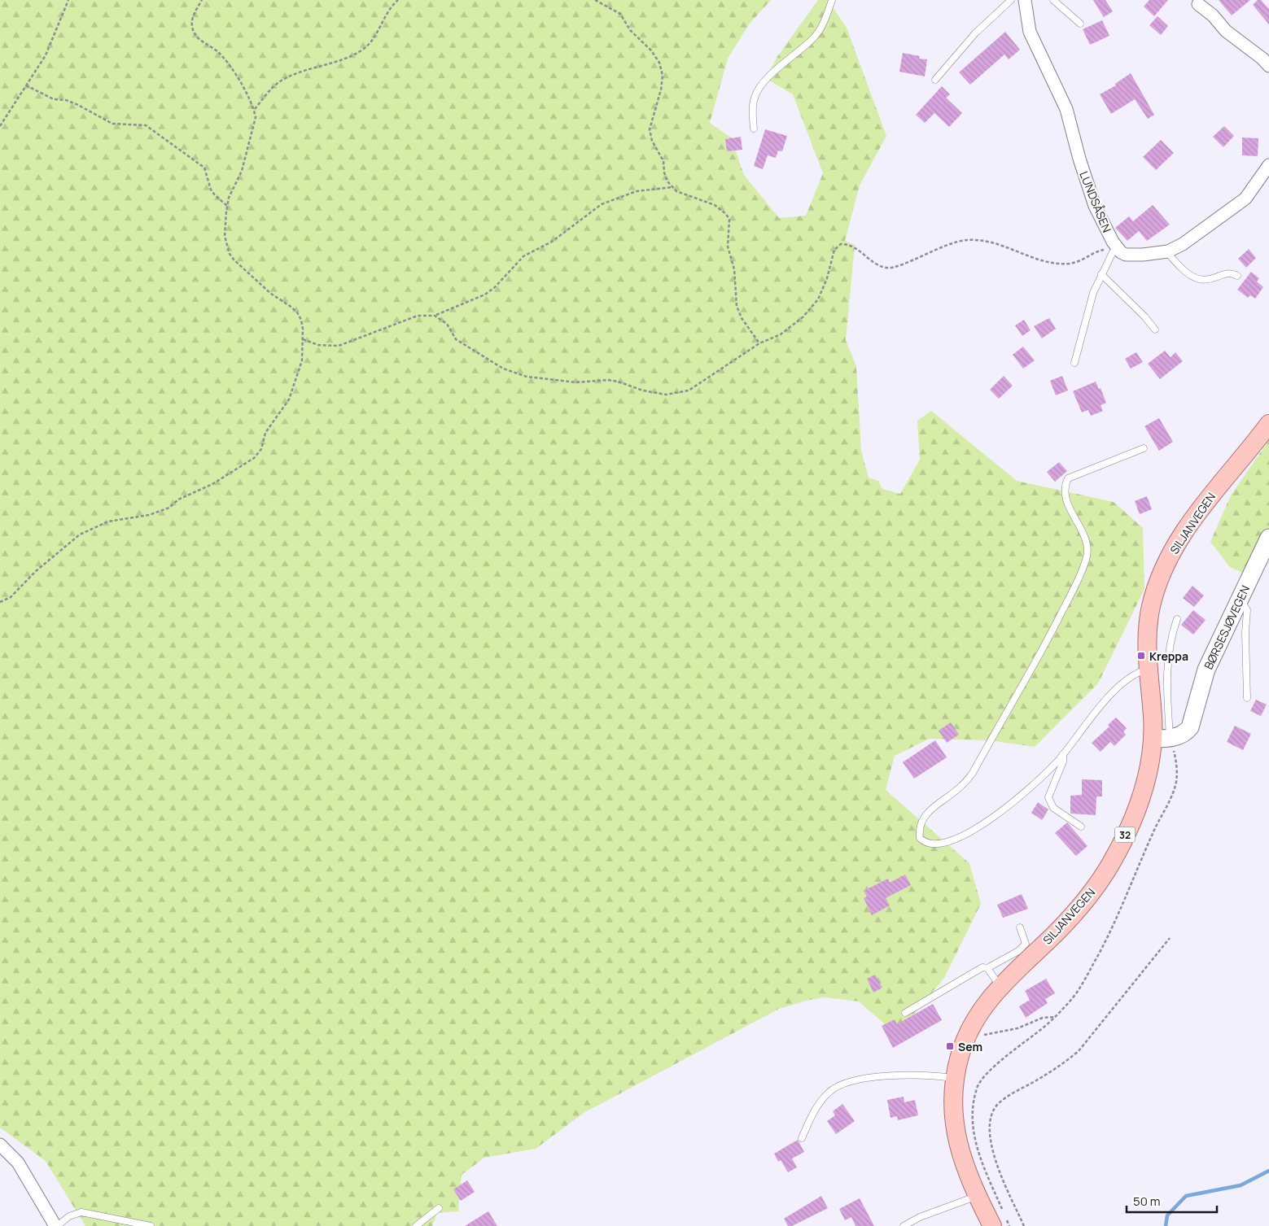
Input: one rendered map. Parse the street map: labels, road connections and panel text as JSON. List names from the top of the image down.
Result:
{
  "streets": {
    "main road": ["SILJANVEGEN", "BØRSESJØVEGEN", "32"],
    "street": ["LUNDSÅSEN"]
  },
  "crossings": [
    ["SILJANVEGEN", "BØRSESJØVEGEN"]
  ],
  "places": {
    "transit": ["Kreppa", "Sem"]
  },
  "scale_bar": "50 m"
}
